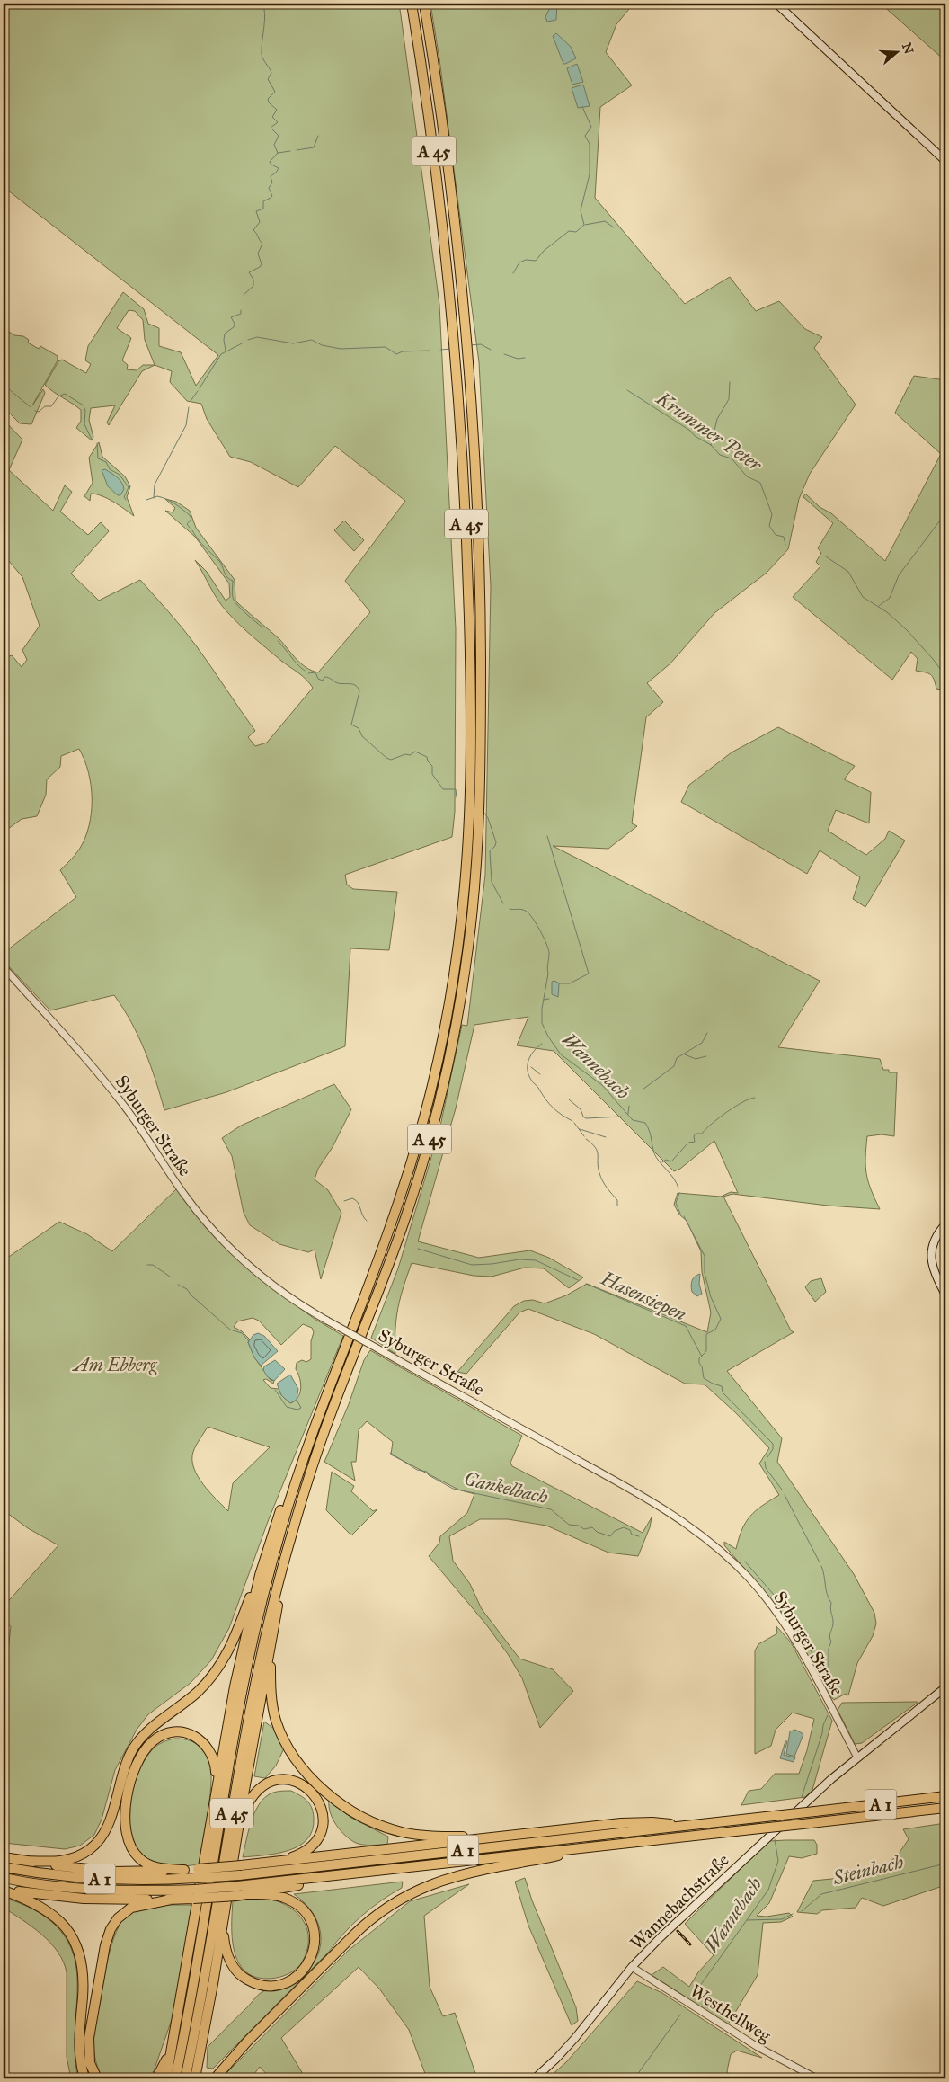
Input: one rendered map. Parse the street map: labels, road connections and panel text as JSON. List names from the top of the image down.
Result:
{
  "streets": {
    "highway": ["A 45", "A 1"],
    "main road": ["Wannebachstraße"],
    "street": ["Syburger Straße", "Westhellweg"]
  },
  "crossings": [
    ["Syburger Straße", "Wannebachstraße"],
    ["Wannebachstraße", "Westhellweg"]
  ],
  "water": [
    "Krummer Peter",
    "Wannebach",
    "Hasensiepen",
    "Gankelbach",
    "Steinbach"
  ],
  "parks": ["Am Ebberg"],
  "north": "right"
}
